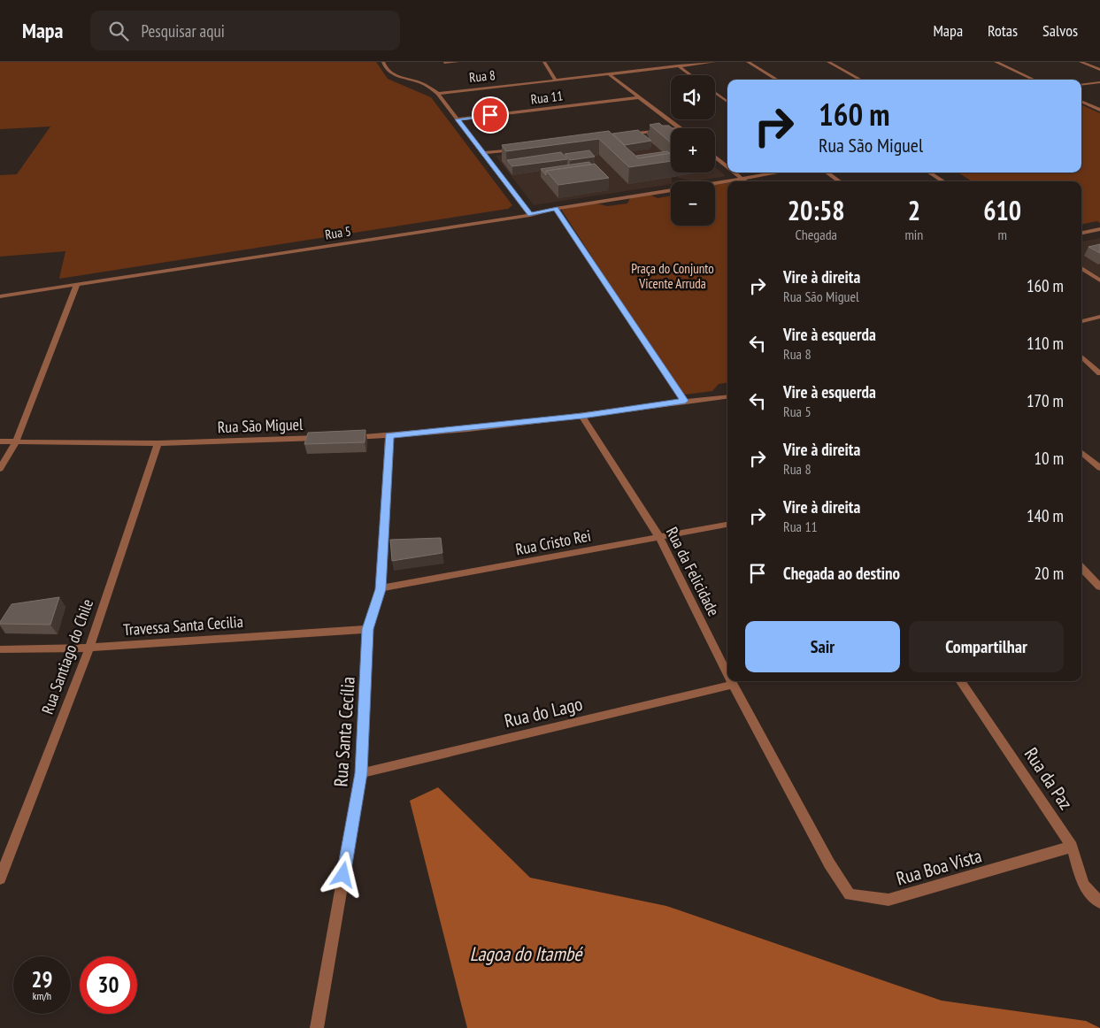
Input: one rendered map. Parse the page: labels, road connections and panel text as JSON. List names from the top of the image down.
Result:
{
  "streets": {
    "street": [
      "Rua 8",
      "Rua 11",
      "Rua 5",
      "Rua São Miguel",
      "Rua Cristo Rei",
      "Rua da Felicidade",
      "Travessa Santa Cecilia",
      "Rua Santiago do Chile",
      "Rua do Lago",
      "Rua Santa Cecília",
      "Rua da Paz",
      "Rua Boa Vista"
    ]
  },
  "crossings": [
    ["Rua São Miguel", "Rua Santiago do Chile"],
    ["Rua Cristo Rei", "Rua da Felicidade"],
    ["Rua Cristo Rei", "Rua Santa Cecília"],
    ["Rua da Felicidade", "Rua do Lago"],
    ["Rua da Felicidade", "Rua Boa Vista"],
    ["Travessa Santa Cecilia", "Rua Santiago do Chile"],
    ["Travessa Santa Cecilia", "Rua Santa Cecília"],
    ["Rua do Lago", "Rua Santa Cecília"],
    ["Rua da Paz", "Rua Boa Vista"]
  ],
  "water": ["Lagoa do Itambé"],
  "parks": ["Praça do Conjunto Vicente Arruda"],
  "page": {
    "header": "Mapa",
    "search": "Pesquisar aqui",
    "nav": ["Mapa", "Rotas", "Salvos"],
    "map_buttons": ["+", "−"],
    "turn": ["160 m", "Rua São Miguel"],
    "eta": [
      "20:58",
      "Chegada",
      "2",
      "min",
      "610",
      "m"
    ],
    "list": [
      {
        "name": "Vire à direita",
        "note": "Rua São Miguel",
        "value": "160 m"
      },
      {
        "name": "Vire à esquerda",
        "note": "Rua 8",
        "value": "110 m"
      },
      {
        "name": "Vire à esquerda",
        "note": "Rua 5",
        "value": "170 m"
      },
      {
        "name": "Vire à direita",
        "note": "Rua 8",
        "value": "10 m"
      },
      {
        "name": "Vire à direita",
        "note": "Rua 11",
        "value": "140 m"
      },
      {
        "name": "Chegada ao destino",
        "value": "20 m"
      }
    ],
    "buttons": ["Sair", "Compartilhar"],
    "speed": "29 km/h",
    "limit": "30"
  }
}
